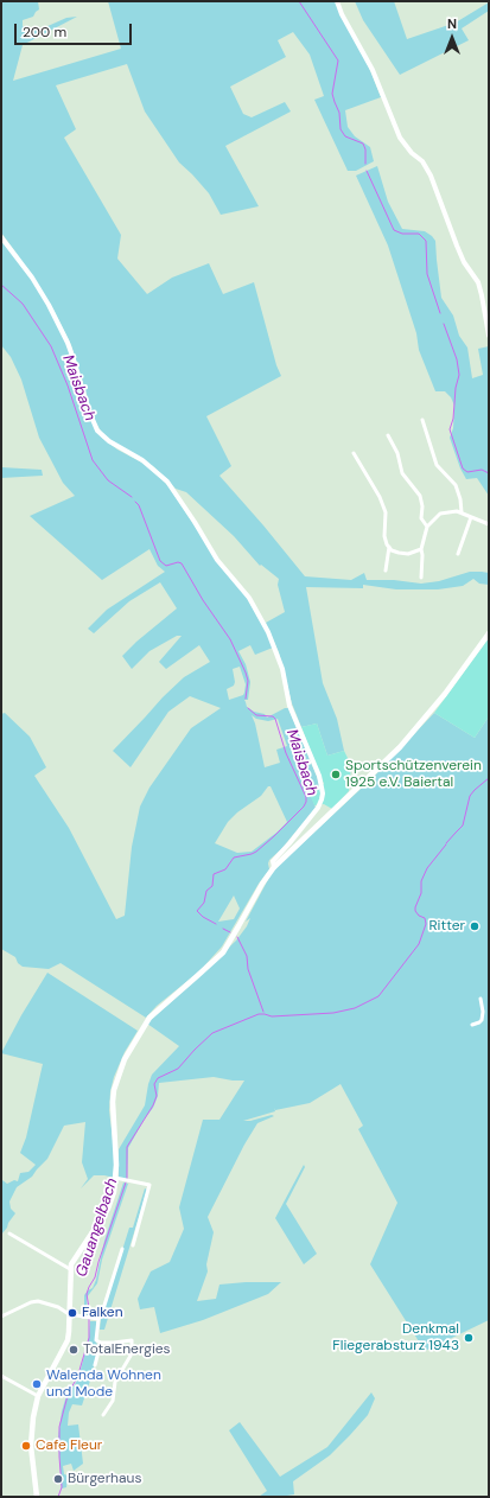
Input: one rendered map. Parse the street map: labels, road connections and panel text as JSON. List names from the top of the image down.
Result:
{
  "water": ["Maisbach", "Gauangelbach"],
  "places": [
    "Sportschützenverein 1925 e.V. Baiertal",
    "Ritter",
    "Falken",
    "Denkmal Fliegerabsturz 1943",
    "TotalEnergies",
    "Walenda Wohnen und Mode",
    "Cafe Fleur",
    "Bürgerhaus"
  ],
  "scale_bar": "200 m",
  "north": "top"
}
